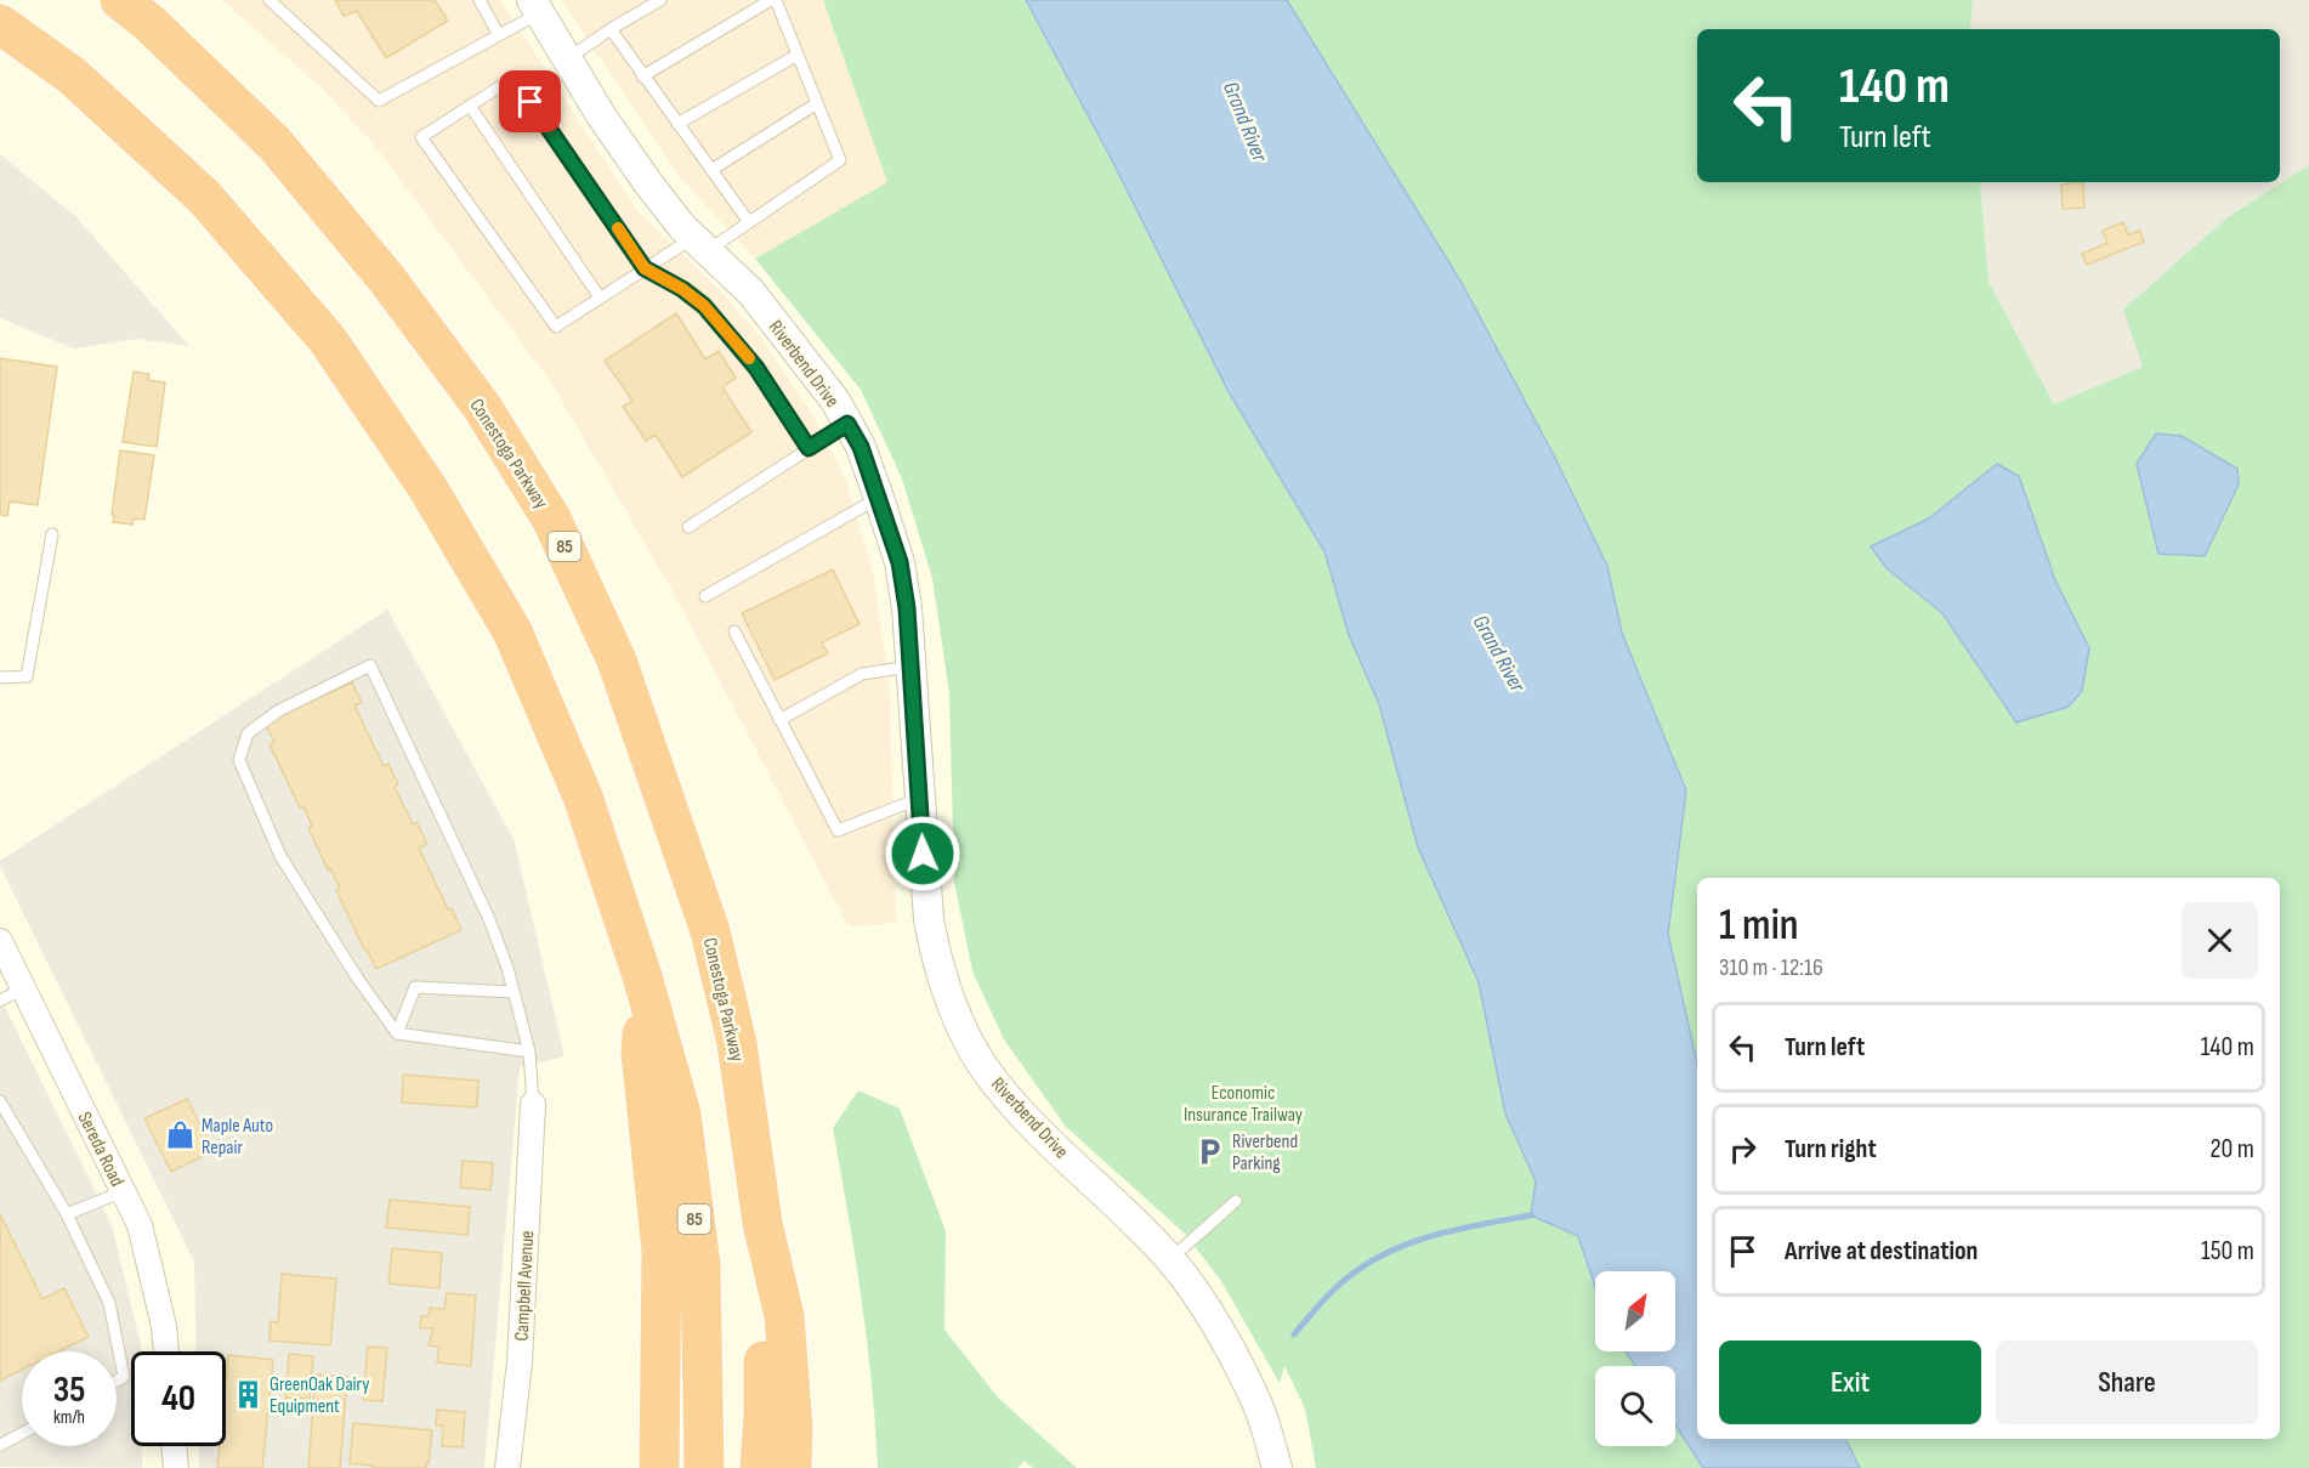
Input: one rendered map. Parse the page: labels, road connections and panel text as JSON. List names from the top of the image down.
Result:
{
  "streets": {
    "highway": ["Conestoga Parkway", "85"],
    "street": ["Riverbend Drive", "Sereda Road", "Campbell Avenue"]
  },
  "water": ["Grand River"],
  "parks": ["Economic Insurance Trailway"],
  "places": {
    "shop": ["Maple Auto Repair"],
    "parking": ["Riverbend Parking"],
    "building": ["GreenOak Dairy Equipment"]
  },
  "north": "top right",
  "page": {
    "turn": ["140 m", "Turn left"],
    "heading": ["1 min", "310 m · 12:16"],
    "list": [
      {
        "name": "Turn left",
        "value": "140 m"
      },
      {
        "name": "Turn right",
        "value": "20 m"
      },
      {
        "name": "Arrive at destination",
        "value": "150 m"
      }
    ],
    "buttons": ["Exit", "Share"],
    "speed": "35 km/h",
    "limit": "40"
  }
}
